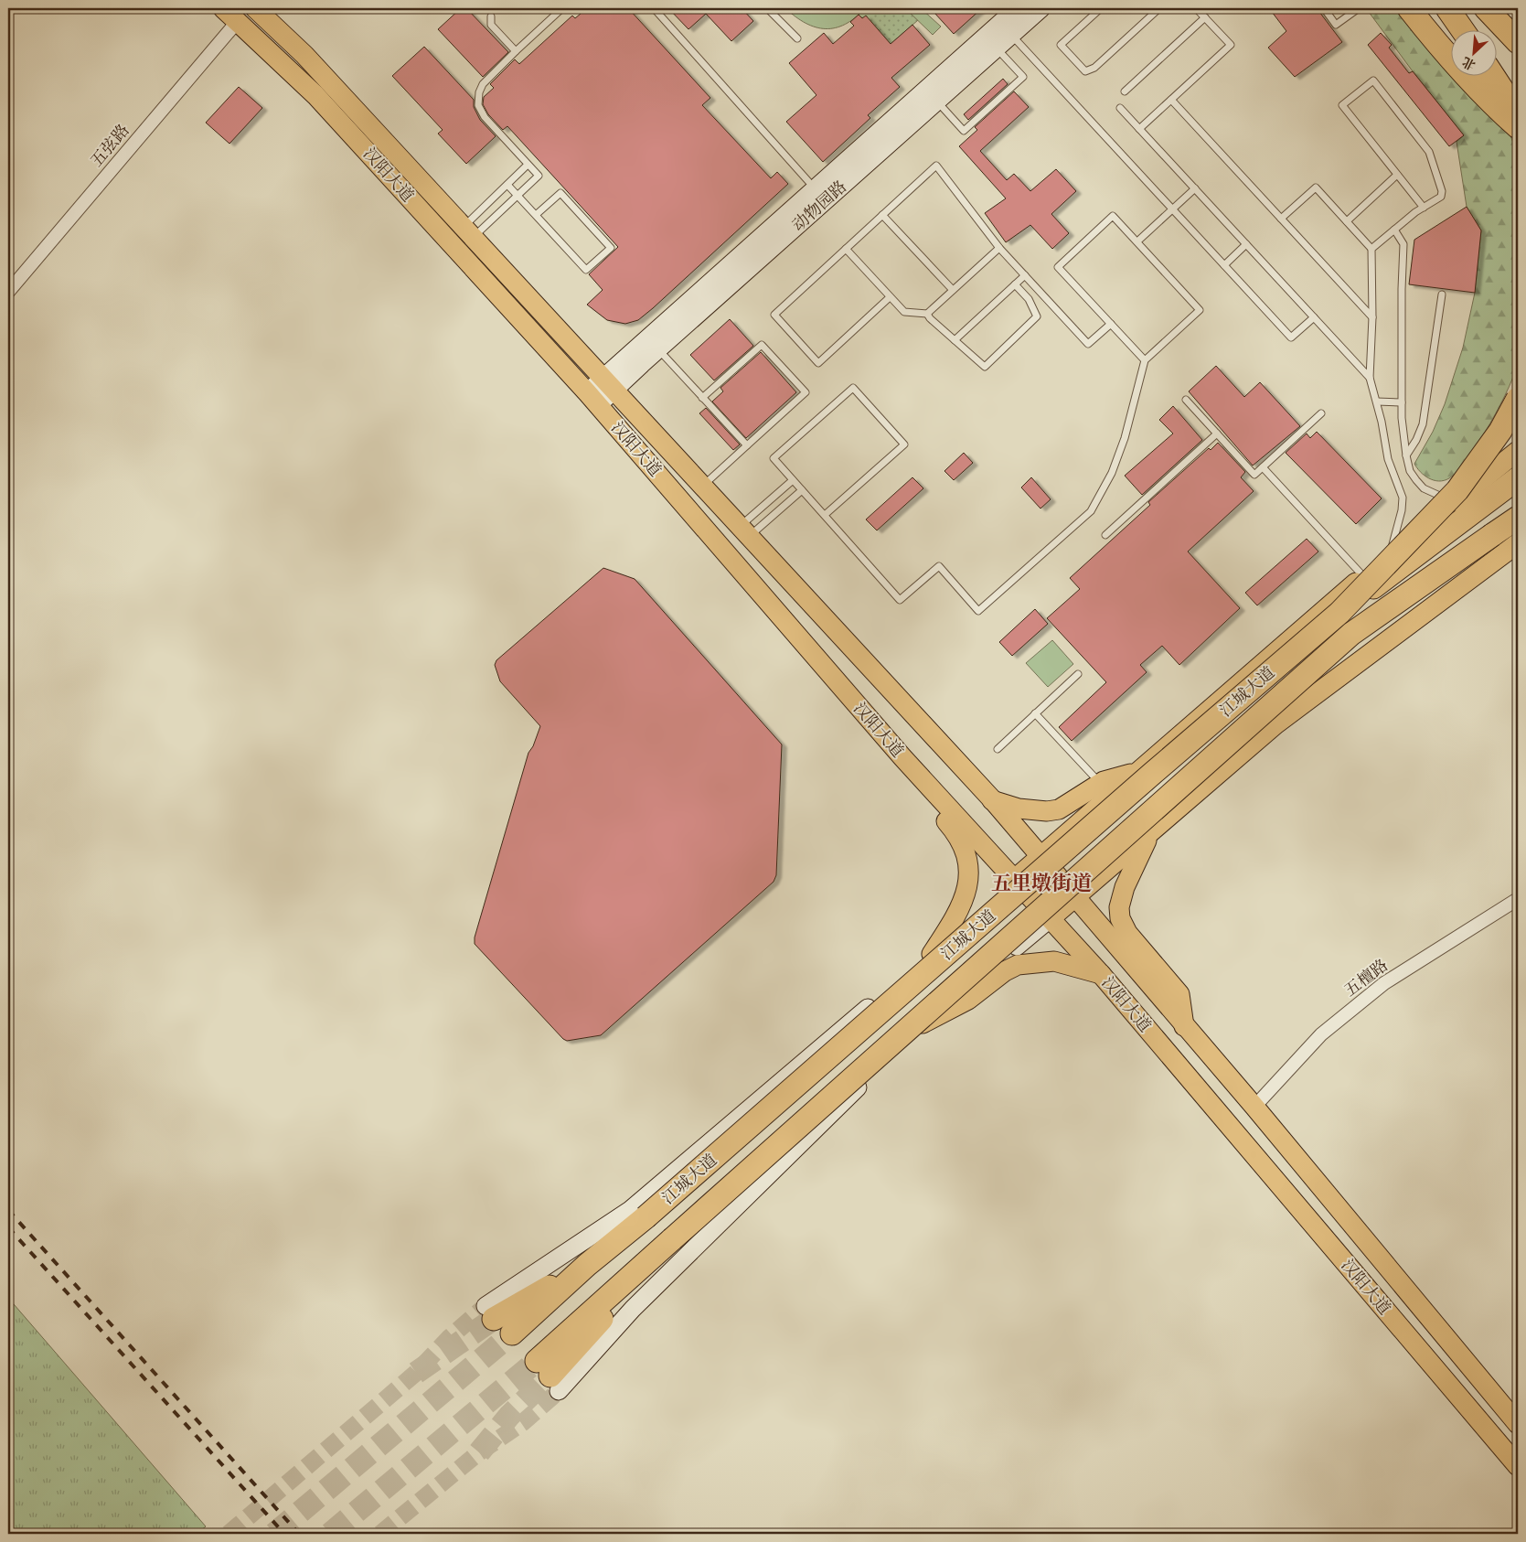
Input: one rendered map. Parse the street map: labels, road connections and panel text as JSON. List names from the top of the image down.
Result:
{
  "streets": {
    "highway": ["江城大道"],
    "main road": ["汉阳大道", "动物园路"],
    "street": ["五弦路", "五檀路"]
  },
  "crossings": [
    ["五弦路", "汉阳大道"],
    ["汉阳大道", "动物园路"],
    ["汉阳大道", "江城大道"],
    ["汉阳大道", "五檀路"]
  ],
  "districts": ["五里墩街道"],
  "north": "bottom left"
}
